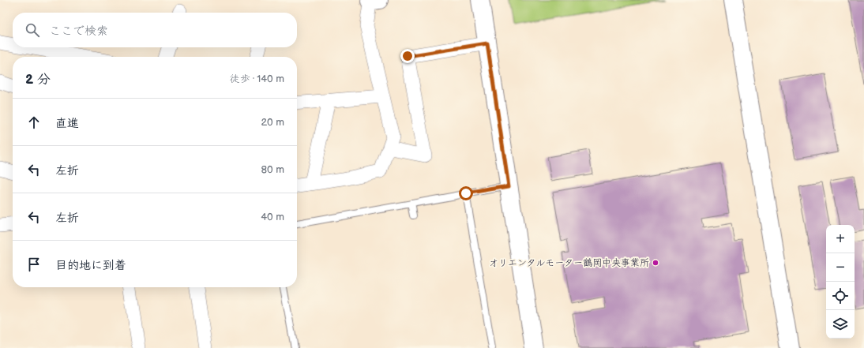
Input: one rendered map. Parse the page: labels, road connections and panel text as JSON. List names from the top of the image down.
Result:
{
  "places": ["オリエンタルモーター鶴岡中央事業所"],
  "page": {
    "search": "ここで検索",
    "heading": ["2 分", "徒歩 · 140 m"],
    "list": [
      ["直進", "20 m"],
      ["左折", "80 m"],
      ["左折", "40 m"],
      "目的地に到着"
    ],
    "map_buttons": ["+", "−"]
  }
}
